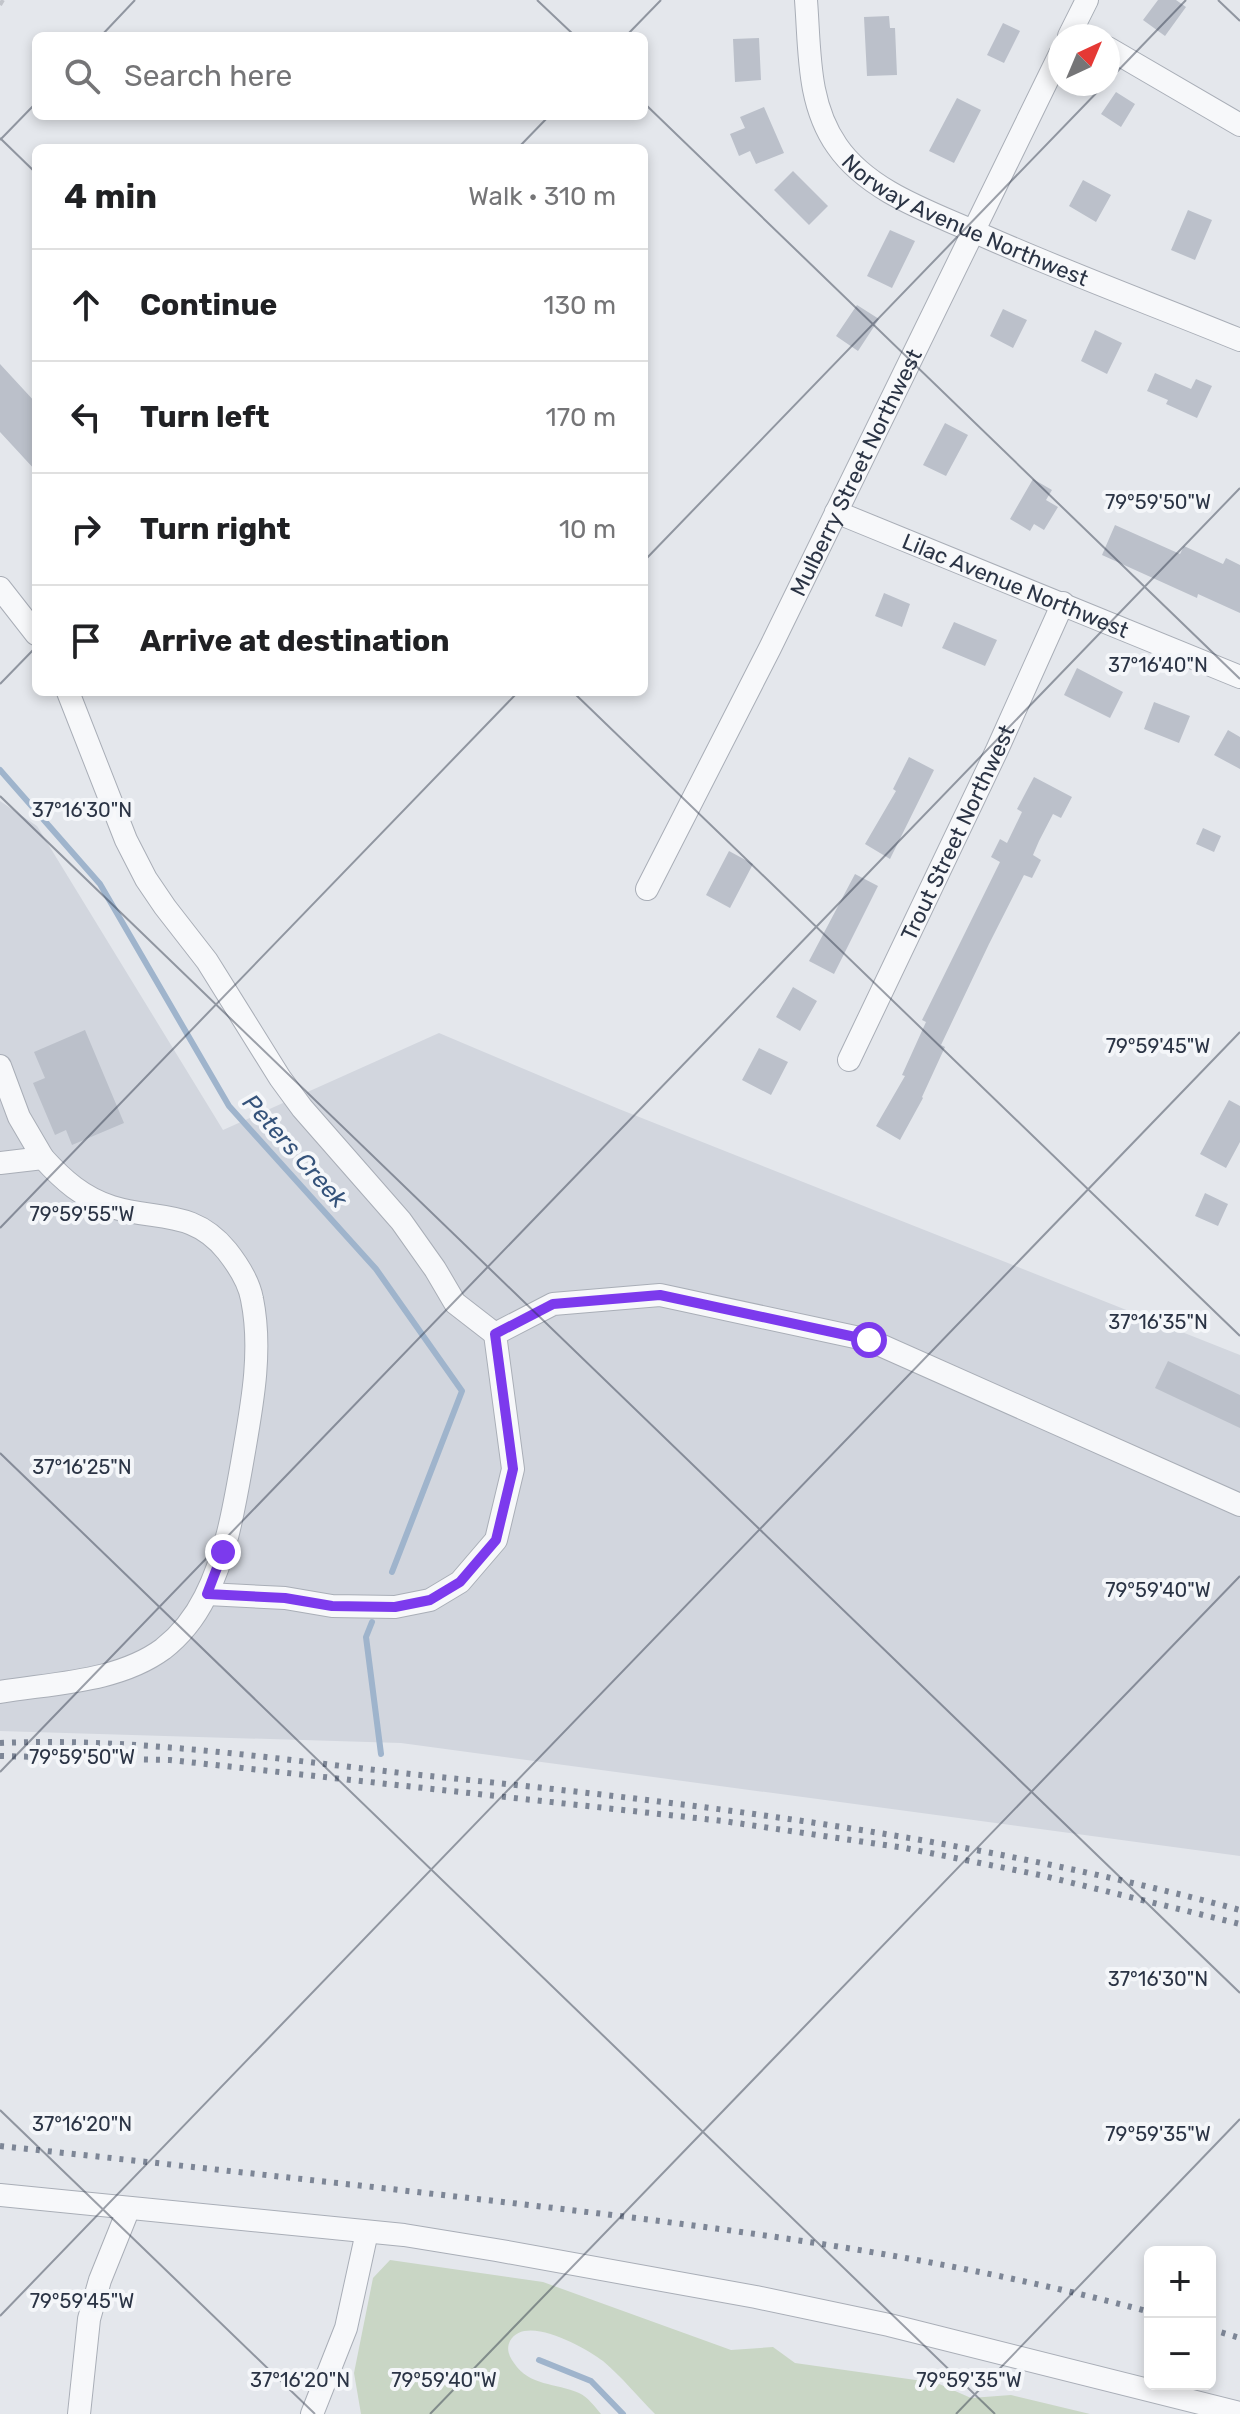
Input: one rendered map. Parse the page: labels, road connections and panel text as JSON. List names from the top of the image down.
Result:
{
  "streets": {
    "street": [
      "Norway Avenue Northwest",
      "Mulberry Street Northwest",
      "Lilac Avenue Northwest",
      "Trout Street Northwest"
    ]
  },
  "crossings": [
    ["Norway Avenue Northwest", "Mulberry Street Northwest"],
    ["Mulberry Street Northwest", "Lilac Avenue Northwest"],
    ["Lilac Avenue Northwest", "Trout Street Northwest"]
  ],
  "water": ["Peters Creek"],
  "north": "top right",
  "page": {
    "search": "Search here",
    "heading": ["4 min", "Walk · 310 m"],
    "list": [
      ["Continue", "130 m"],
      ["Turn left", "170 m"],
      ["Turn right", "10 m"],
      "Arrive at destination"
    ],
    "map_buttons": ["+", "−"]
  },
  "coordinates": [
    "79°59'50\"W",
    "37°16'40\"N",
    "37°16'30\"N",
    "79°59'45\"W",
    "79°59'55\"W",
    "37°16'35\"N",
    "37°16'25\"N",
    "79°59'40\"W",
    "37°16'20\"N",
    "79°59'35\"W"
  ]
}
